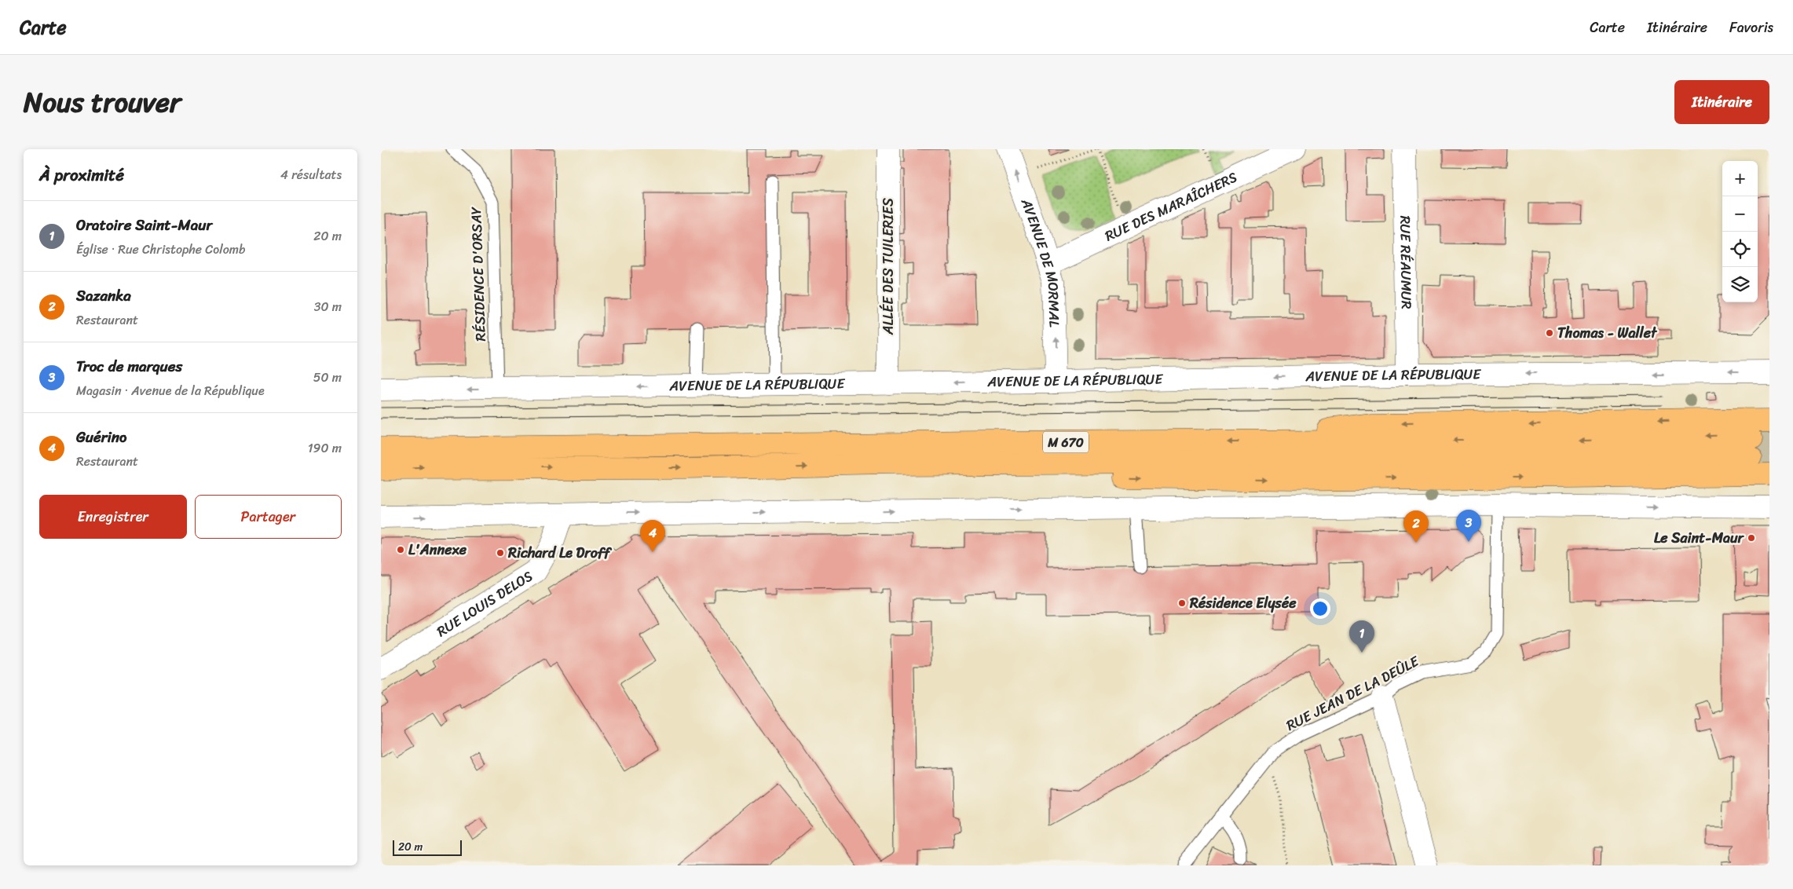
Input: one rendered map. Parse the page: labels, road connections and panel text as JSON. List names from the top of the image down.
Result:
{
  "streets": {
    "main road": ["M 670"],
    "street": [
      "RUE DES MARAÎCHERS",
      "RUE RÉAUMUR",
      "AVENUE DE MORMAL",
      "ALLÉE DES TUILERIES",
      "AVENUE DE LA RÉPUBLIQUE",
      "RUE LOUIS DELOS"
    ],
    "lane": ["RÉSIDENCE D'ORSAY", "RUE JEAN DE LA DEÛLE"]
  },
  "crossings": [
    ["RUE DES MARAÎCHERS", "AVENUE DE MORMAL"],
    ["RUE RÉAUMUR", "AVENUE DE LA RÉPUBLIQUE"],
    ["AVENUE DE MORMAL", "AVENUE DE LA RÉPUBLIQUE"],
    ["ALLÉE DES TUILERIES", "AVENUE DE LA RÉPUBLIQUE"],
    ["RÉSIDENCE D'ORSAY", "AVENUE DE LA RÉPUBLIQUE"]
  ],
  "one_way": ["AVENUE DE MORMAL"],
  "places": [
    "Thomas - Wallet",
    "Le Saint-Maur",
    "L'Annexe",
    "Richard Le Droff",
    "Résidence Elysée"
  ],
  "scale_bar": "20 m",
  "page": {
    "header": "Carte",
    "nav": ["Carte", "Itinéraire", "Favoris"],
    "title": "Nous trouver",
    "buttons": [
      "Itinéraire",
      ["Enregistrer", "Partager"]
    ],
    "heading": ["À proximité", "4 résultats"],
    "map_buttons": ["+", "−"],
    "list": [
      {
        "mark": "1",
        "name": "Oratoire Saint-Maur",
        "note": "Église · Rue Christophe Colomb",
        "value": "20 m"
      },
      {
        "mark": "2",
        "name": "Sazanka",
        "note": "Restaurant",
        "value": "30 m"
      },
      {
        "mark": "3",
        "name": "Troc de marques",
        "note": "Magasin · Avenue de la République",
        "value": "50 m"
      },
      {
        "mark": "4",
        "name": "Guérino",
        "note": "Restaurant",
        "value": "190 m"
      }
    ],
    "pins": [
      "3",
      "2",
      "4",
      "1"
    ],
    "scale": "20 m"
  }
}
